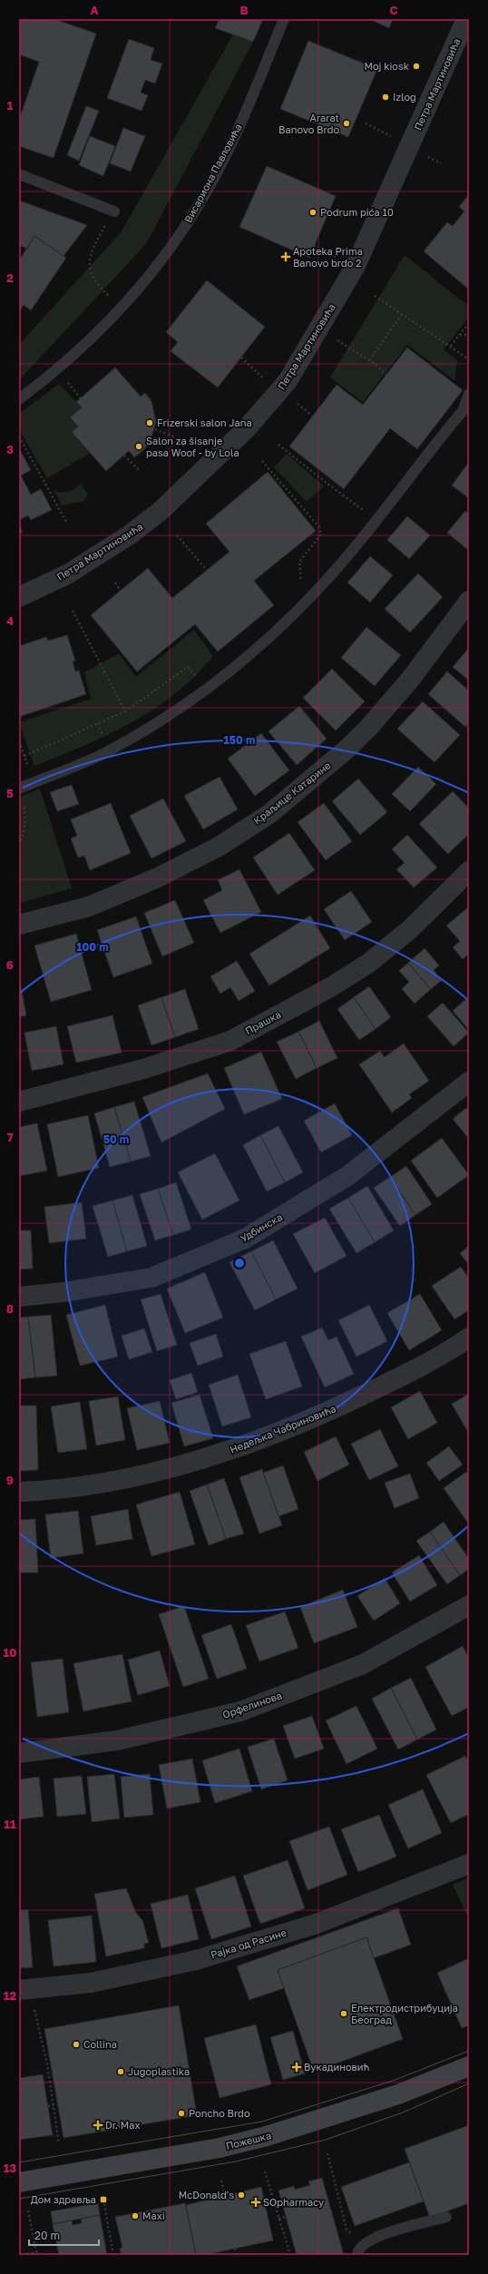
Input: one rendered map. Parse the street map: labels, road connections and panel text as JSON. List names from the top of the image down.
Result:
{
  "streets": {
    "main road": ["Пожешка"],
    "street": [
      "Петра Мартиновића",
      "Краљице Катарине",
      "Прашка",
      "Удбинска",
      "Недељка Чабриновића",
      "Орфелинова",
      "Рајка од Расине"
    ],
    "lane": ["Висариона Павловића"]
  },
  "places": {
    "other": [
      "Moj kiosk",
      "Izlog",
      "Ararat Banovo Brdo",
      "Podrum pića 10",
      "Frizerski salon Jana",
      "Salon za šisanje pasa Woof - by Lola",
      "Електродистрибуција Београд",
      "Collina",
      "Jugoplastika",
      "Poncho Brdo",
      "McDonald's",
      "Maxi"
    ],
    "health": [
      "Apoteka Prima Banovo brdo 2",
      "Вукадиновић",
      "Dr. Max",
      "SOpharmacy"
    ],
    "transit": ["Дом здравља"]
  },
  "scale_bar": "20 m",
  "grid": {
    "columns": ["A", "B", "C"],
    "rows": [
      "1",
      "2",
      "3",
      "4",
      "5",
      "6",
      "7",
      "8",
      "9",
      "10",
      "11",
      "12",
      "13"
    ]
  },
  "rings": ["150 m", "100 m", "50 m"]
}
